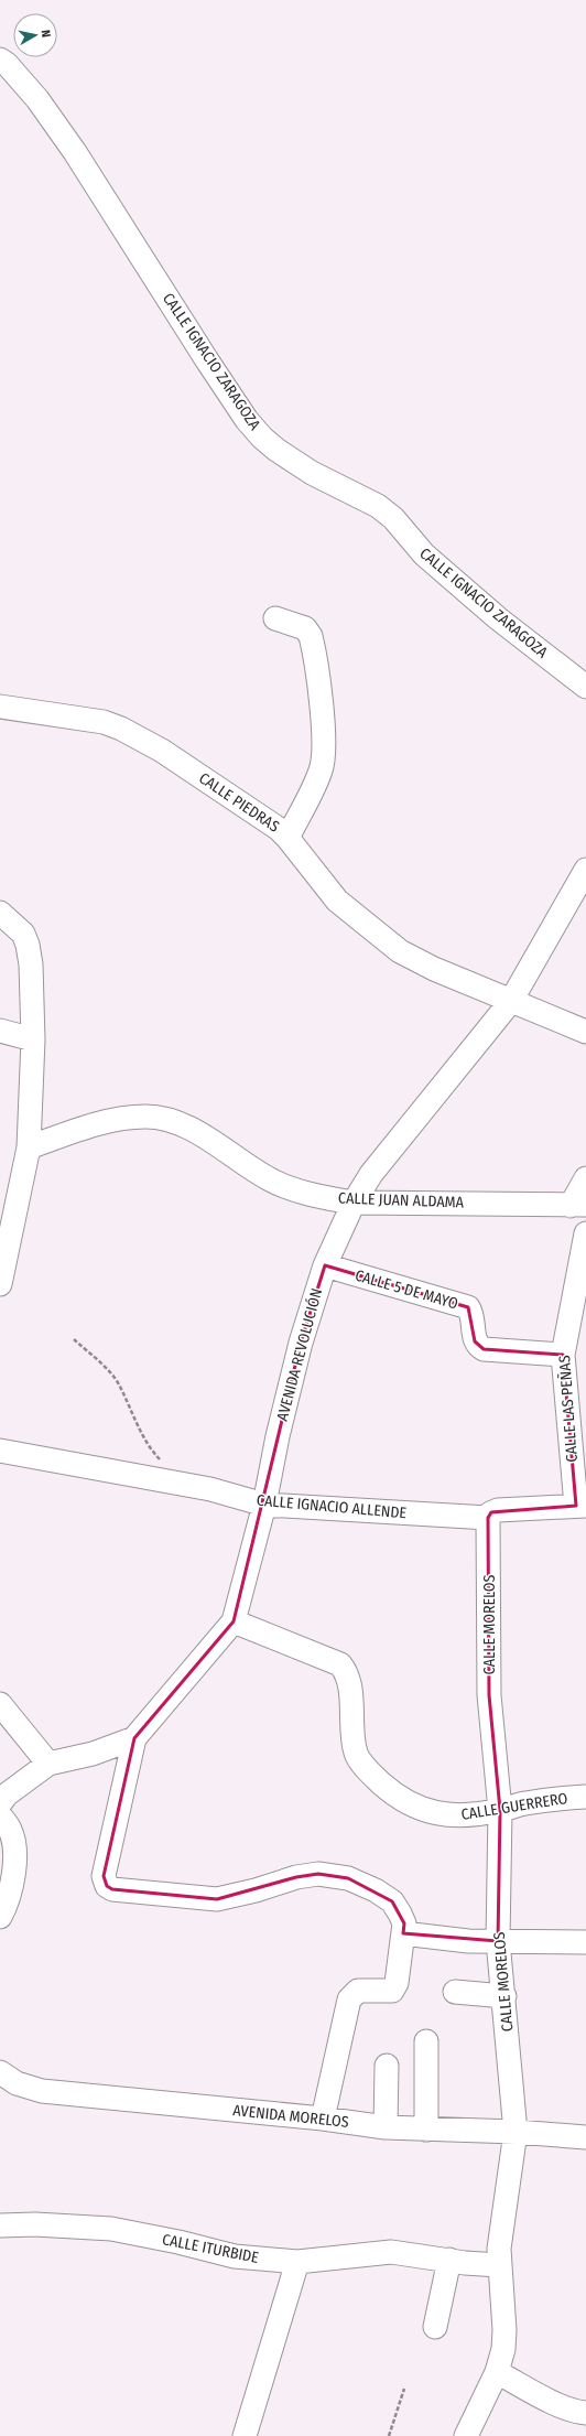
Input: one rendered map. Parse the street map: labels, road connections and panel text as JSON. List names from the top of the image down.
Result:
{
  "streets": {
    "street": [
      "CALLE IGNACIO ZARAGOZA",
      "CALLE PIEDRAS",
      "CALLE JUAN ALDAMA",
      "CALLE 5 DE MAYO",
      "AVENIDA REVOLUCIÓN",
      "CALLE LAS PEÑAS",
      "CALLE IGNACIO ALLENDE",
      "CALLE MORELOS",
      "CALLE GUERRERO",
      "AVENIDA MORELOS",
      "CALLE ITURBIDE"
    ]
  },
  "crossings": [
    ["CALLE PIEDRAS", "AVENIDA REVOLUCIÓN"],
    ["CALLE JUAN ALDAMA", "AVENIDA REVOLUCIÓN"],
    ["CALLE 5 DE MAYO", "AVENIDA REVOLUCIÓN"],
    ["CALLE 5 DE MAYO", "CALLE LAS PEÑAS"],
    ["AVENIDA REVOLUCIÓN", "CALLE IGNACIO ALLENDE"],
    ["AVENIDA REVOLUCIÓN", "CALLE GUERRERO"],
    ["CALLE LAS PEÑAS", "CALLE IGNACIO ALLENDE"],
    ["CALLE IGNACIO ALLENDE", "CALLE MORELOS"],
    ["CALLE MORELOS", "CALLE GUERRERO"],
    ["CALLE MORELOS", "AVENIDA MORELOS"],
    ["CALLE MORELOS", "CALLE ITURBIDE"]
  ],
  "north": "right"
}
